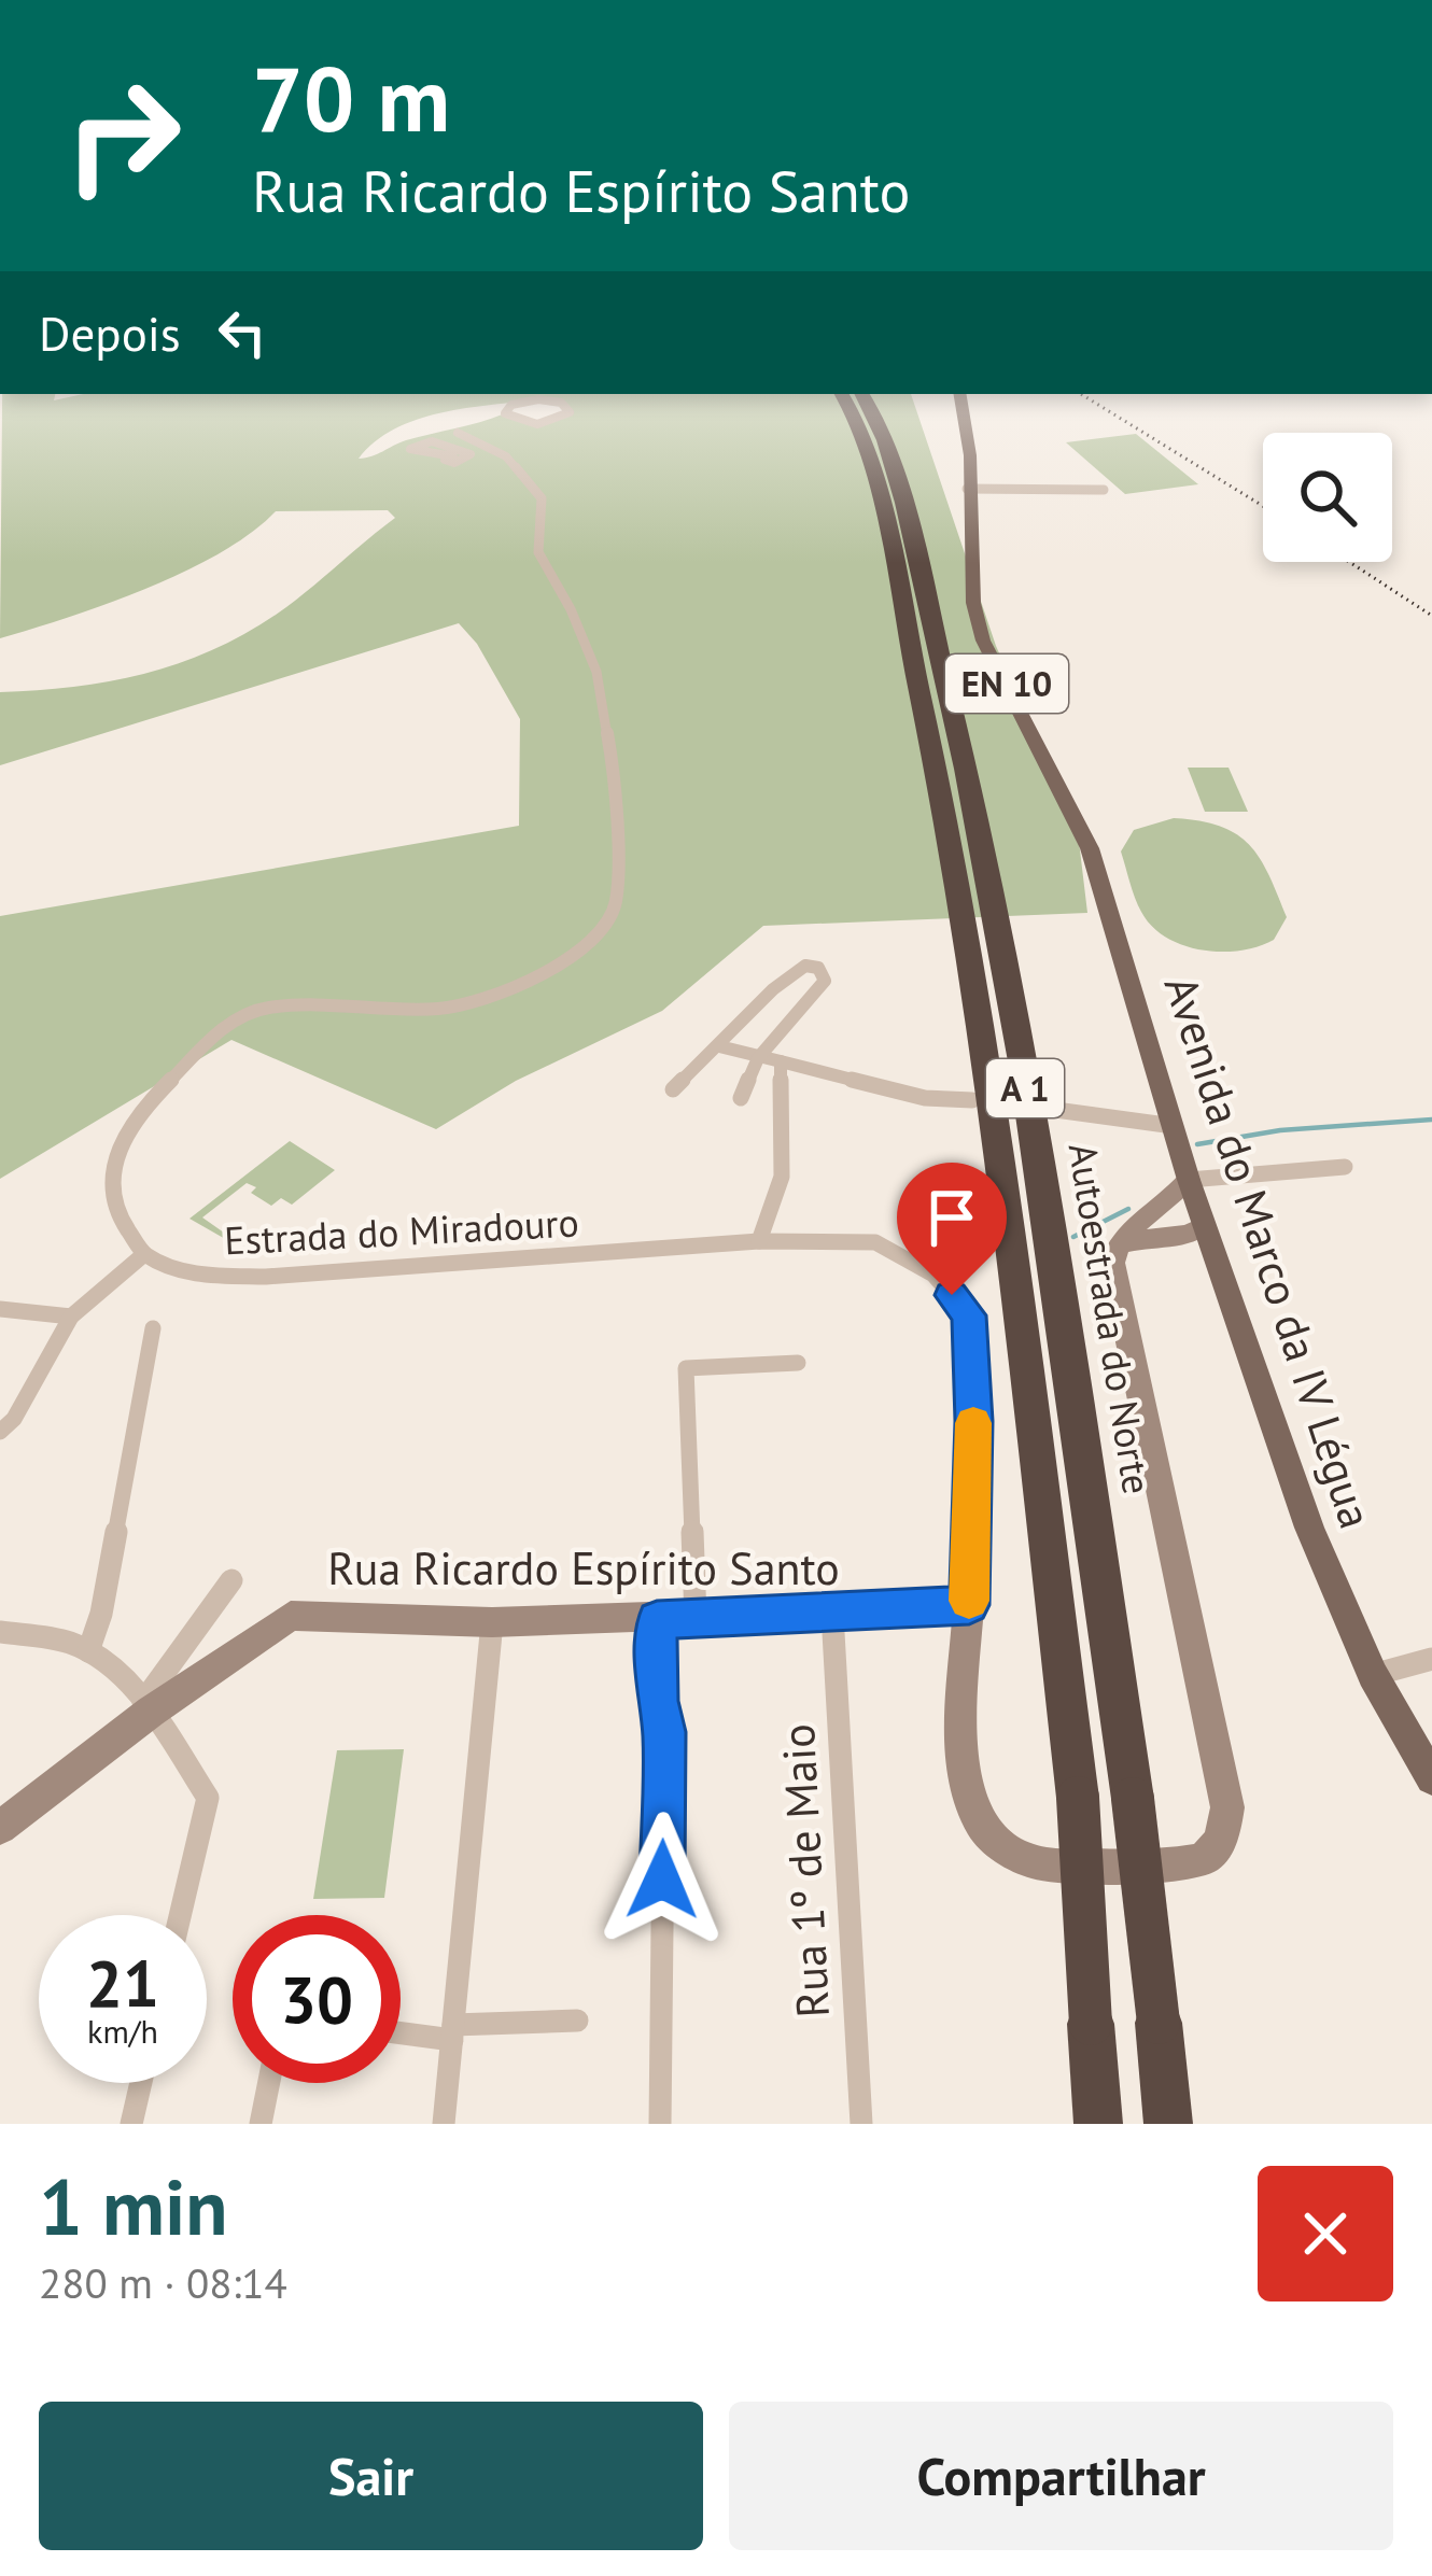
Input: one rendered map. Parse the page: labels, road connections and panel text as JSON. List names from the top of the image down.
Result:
{
  "streets": {
    "highway": ["A 1", "Autoestrada do Norte"],
    "main road": ["EN 10", "Avenida do Marco da IV Légua"],
    "street": ["Estrada do Miradouro", "Rua Ricardo Espírito Santo", "Rua 1º de Maio"]
  },
  "crossings": [
    ["EN 10", "Avenida do Marco da IV Légua"],
    ["Estrada do Miradouro", "Rua Ricardo Espírito Santo"],
    ["Rua Ricardo Espírito Santo", "Rua 1º de Maio"]
  ],
  "page": {
    "turn": ["70 m", "Rua Ricardo Espírito Santo"],
    "then": "Depois",
    "speed": "21 km/h",
    "limit": "30",
    "heading": ["1 min", "280 m · 08:14"],
    "buttons": ["Sair", "Compartilhar"]
  }
}
